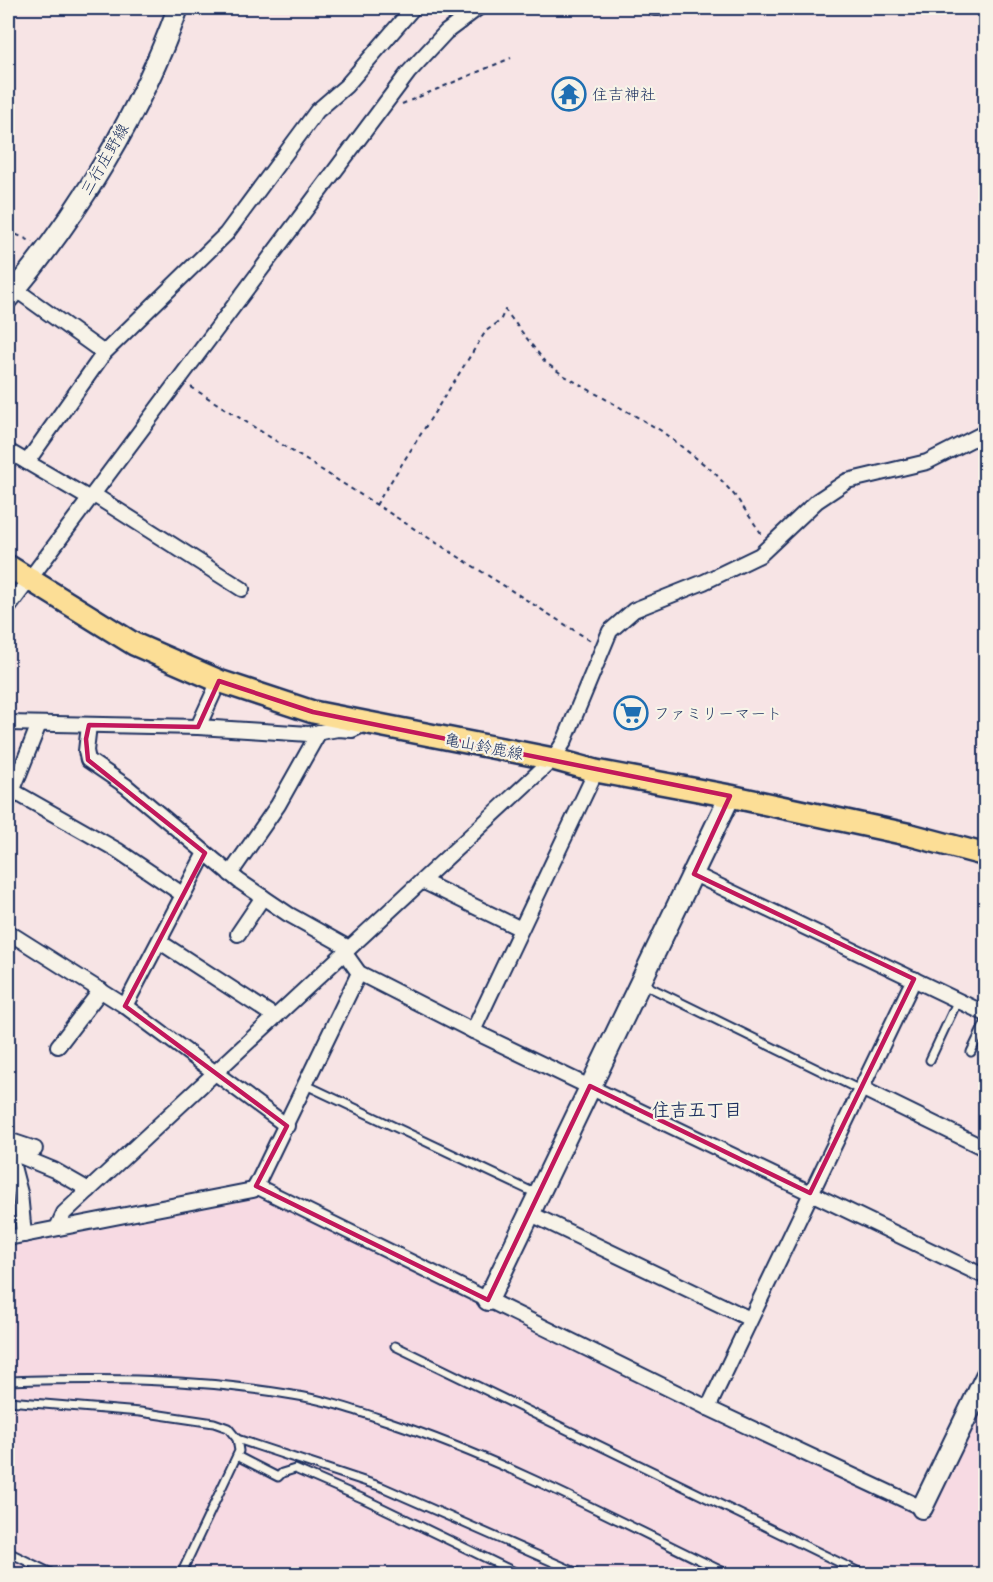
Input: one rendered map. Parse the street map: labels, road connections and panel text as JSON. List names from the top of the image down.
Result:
{
  "streets": {
    "main road": ["亀山鈴鹿線"],
    "street": ["三行庄野線"]
  },
  "districts": ["住吉五丁目"],
  "places": {
    "temple": ["住吉神社"],
    "supermarket": ["ファミリーマート"]
  }
}
